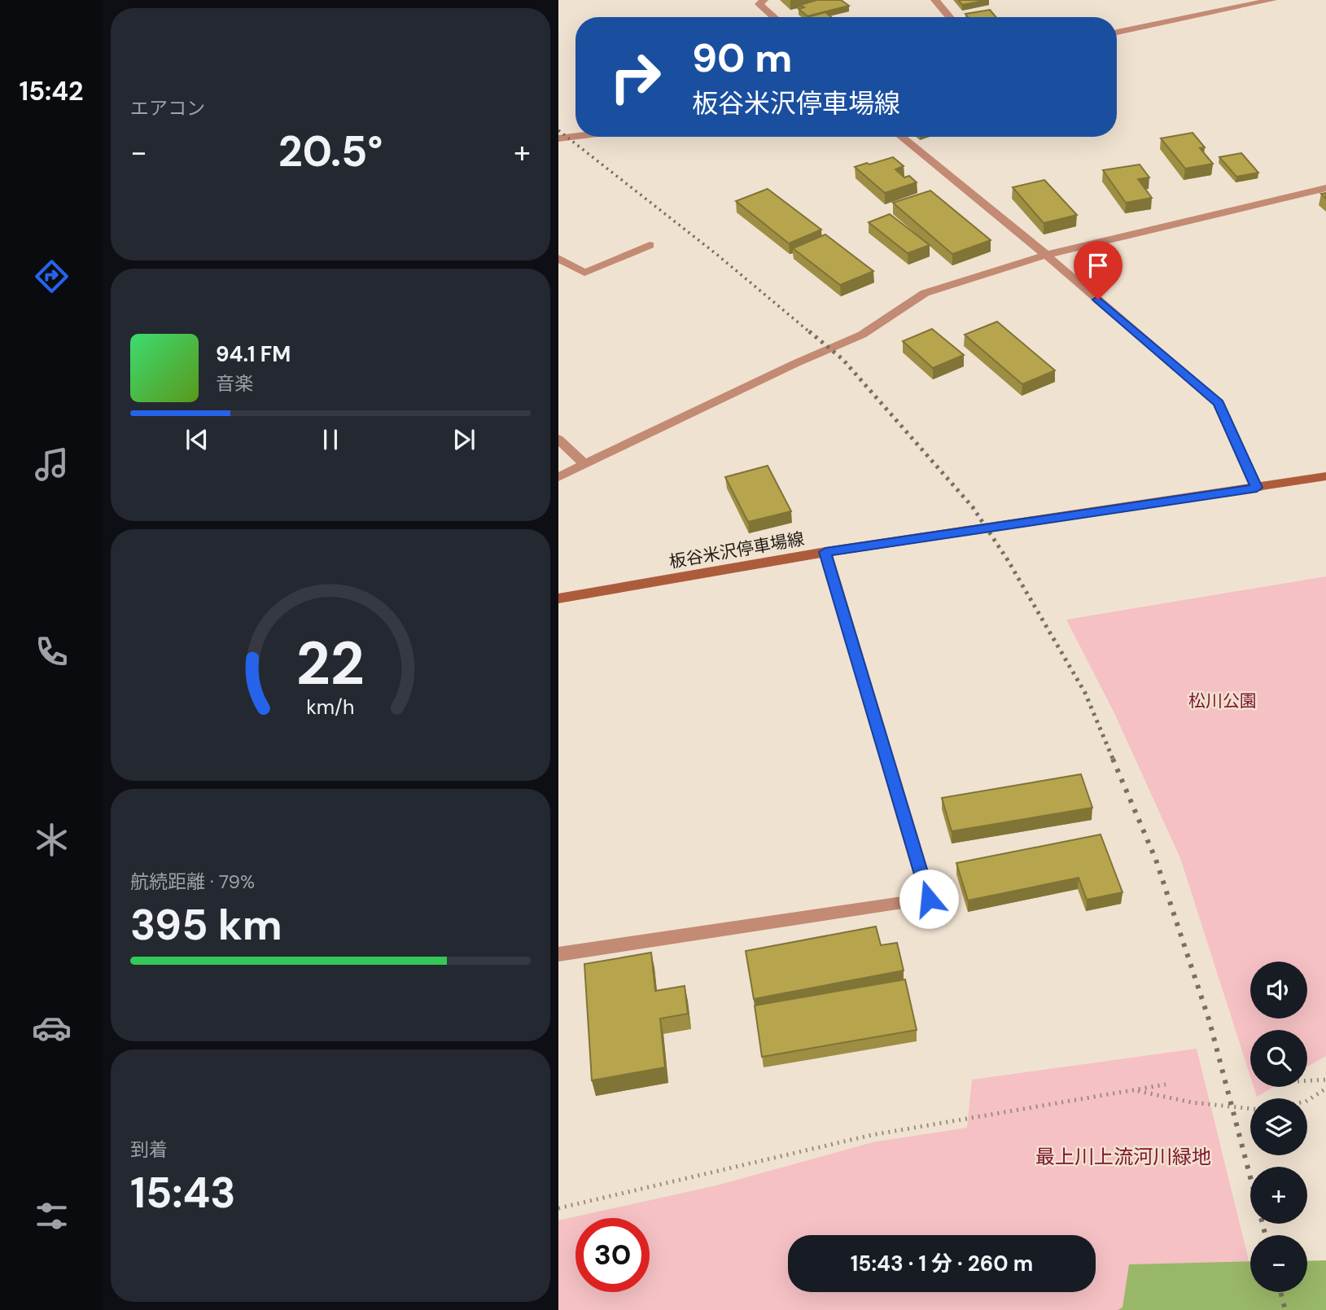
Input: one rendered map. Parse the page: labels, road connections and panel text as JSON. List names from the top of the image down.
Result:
{
  "streets": {
    "main road": ["板谷米沢停車場線"]
  },
  "parks": ["松川公園", "最上川上流河川緑地"],
  "page": {
    "tabs": "15:42",
    "tile": [
      "エアコン",
      ["航続距離 · 79%", "395 km"],
      ["到着", "15:43"]
    ],
    "turn": ["90 m", "板谷米沢停車場線"],
    "heat": ["−", "20.5°", "+"],
    "song": ["94.1 FM", "音楽"],
    "map_buttons": ["+", "−"],
    "limit": "30",
    "trip": "15:43 · 1 分 · 260 m",
    "gauge": ["22", "km/h"]
  }
}
